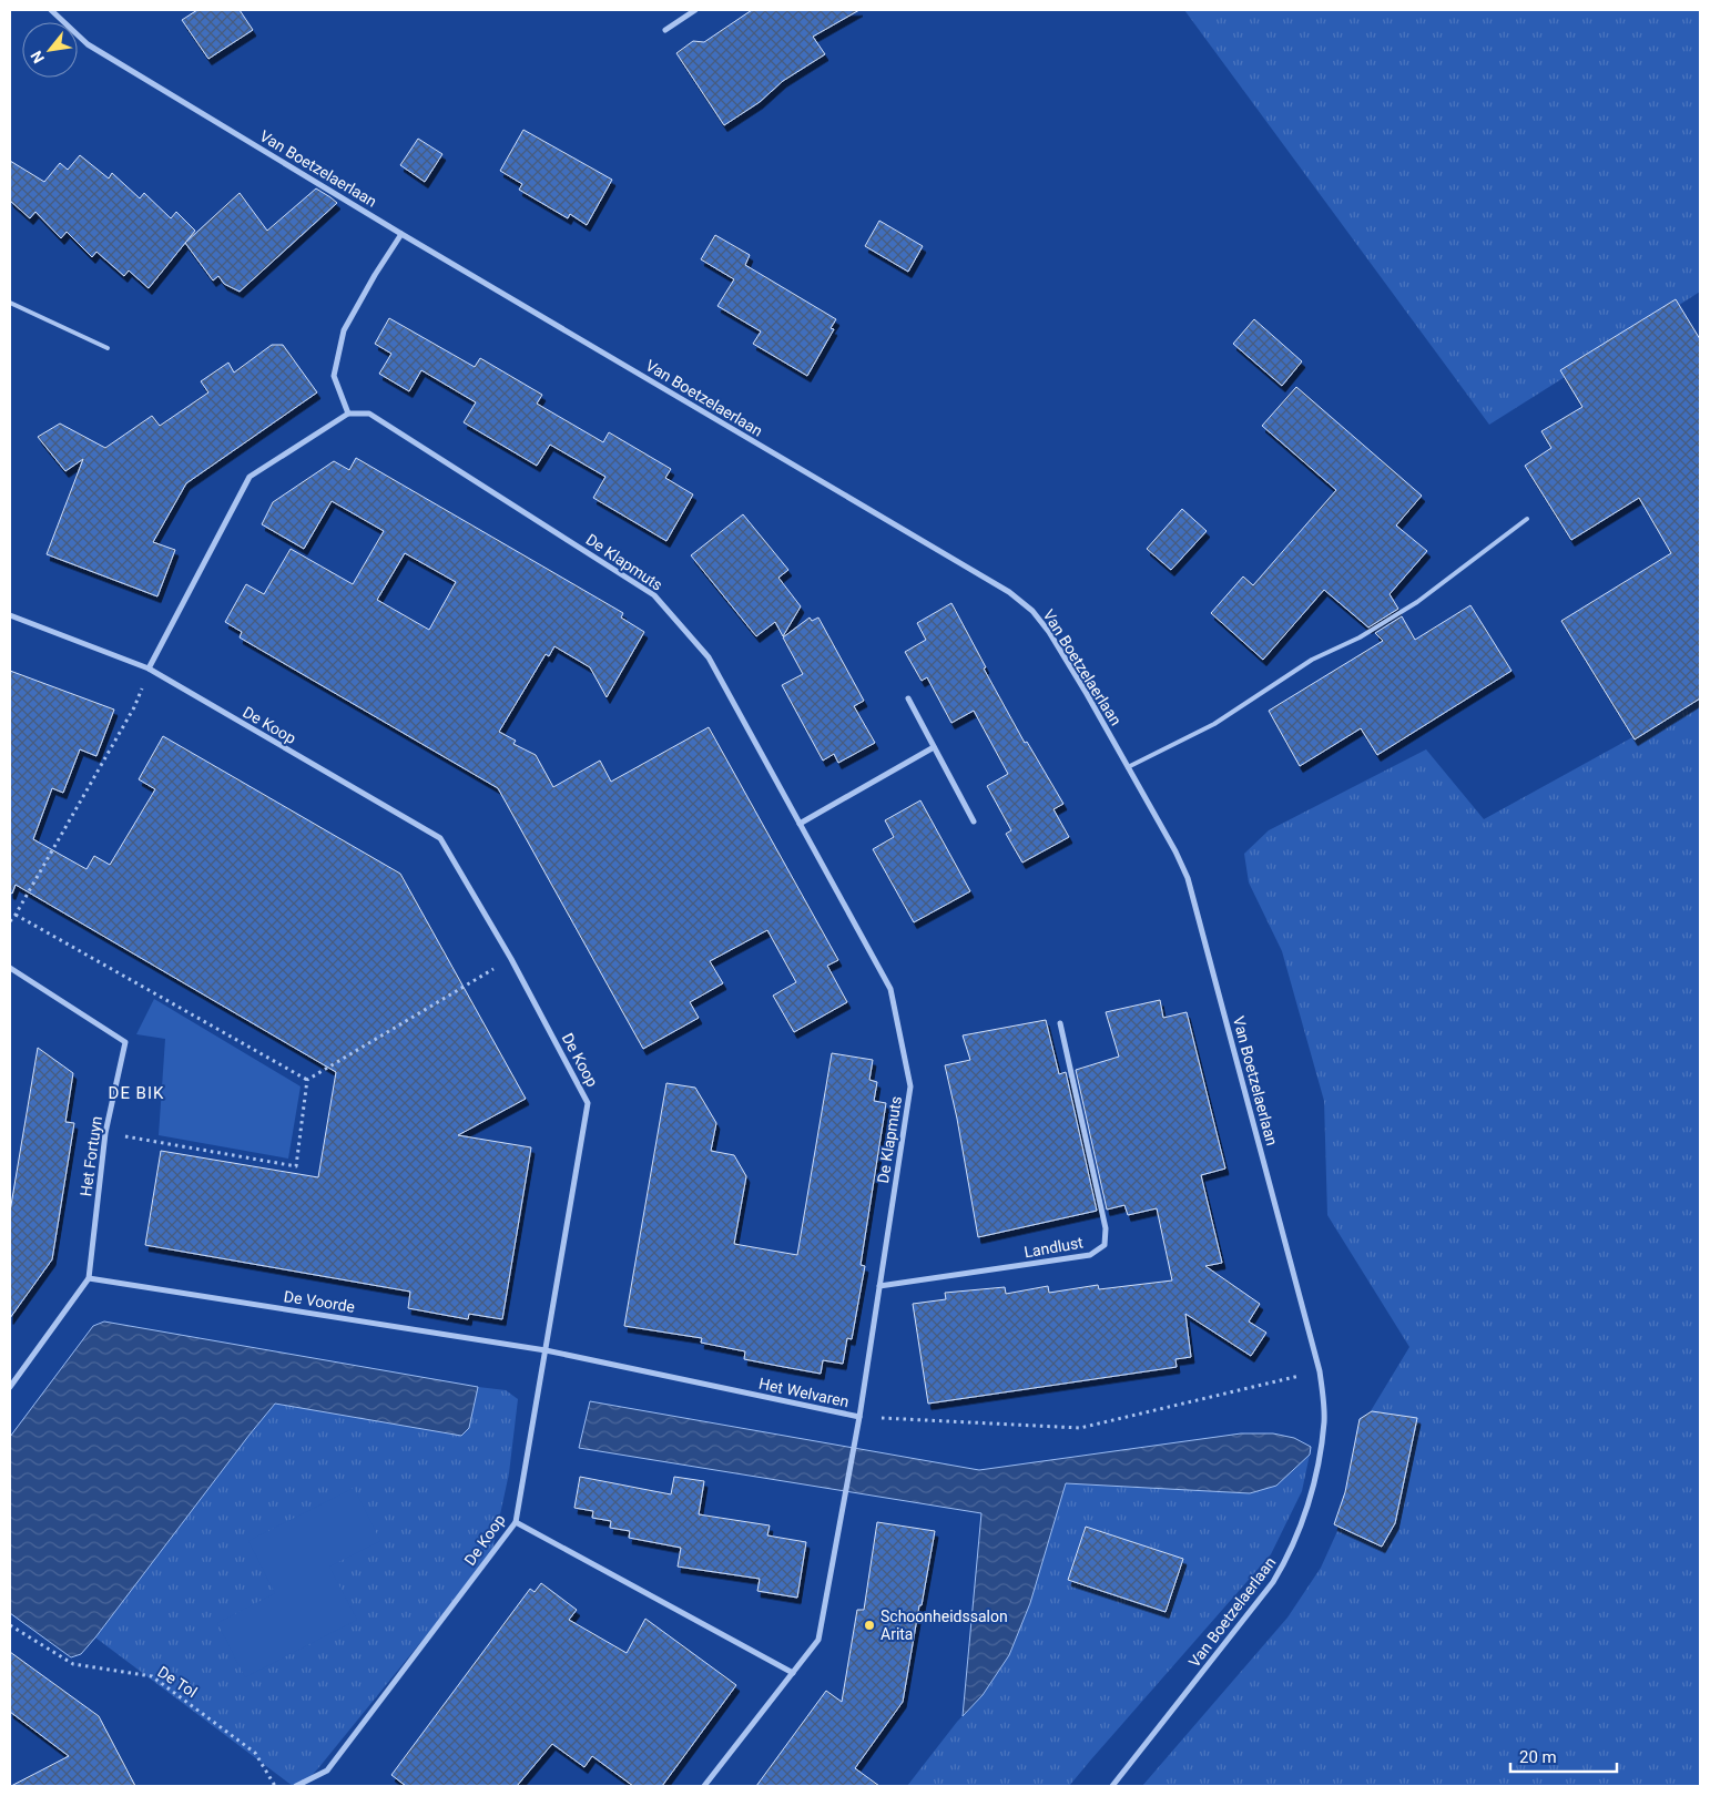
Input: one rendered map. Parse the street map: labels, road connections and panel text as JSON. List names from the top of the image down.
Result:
{
  "streets": {
    "street": [
      "Van Boetzelaerlaan",
      "De Klapmuts",
      "De Koop",
      "Het Fortuyn",
      "Landlust",
      "De Voorde",
      "Het Welvaren"
    ],
    "path": ["De Tol"]
  },
  "crossings": [
    ["De Klapmuts", "Landlust"],
    ["De Klapmuts", "Het Welvaren"],
    ["De Koop", "De Voorde"],
    ["De Koop", "Het Welvaren"],
    ["Het Fortuyn", "De Voorde"],
    ["De Voorde", "Het Welvaren"]
  ],
  "districts": ["DE BIK"],
  "places": ["Schoonheidssalon Arita"],
  "scale_bar": "20 m",
  "north": "bottom left"
}
